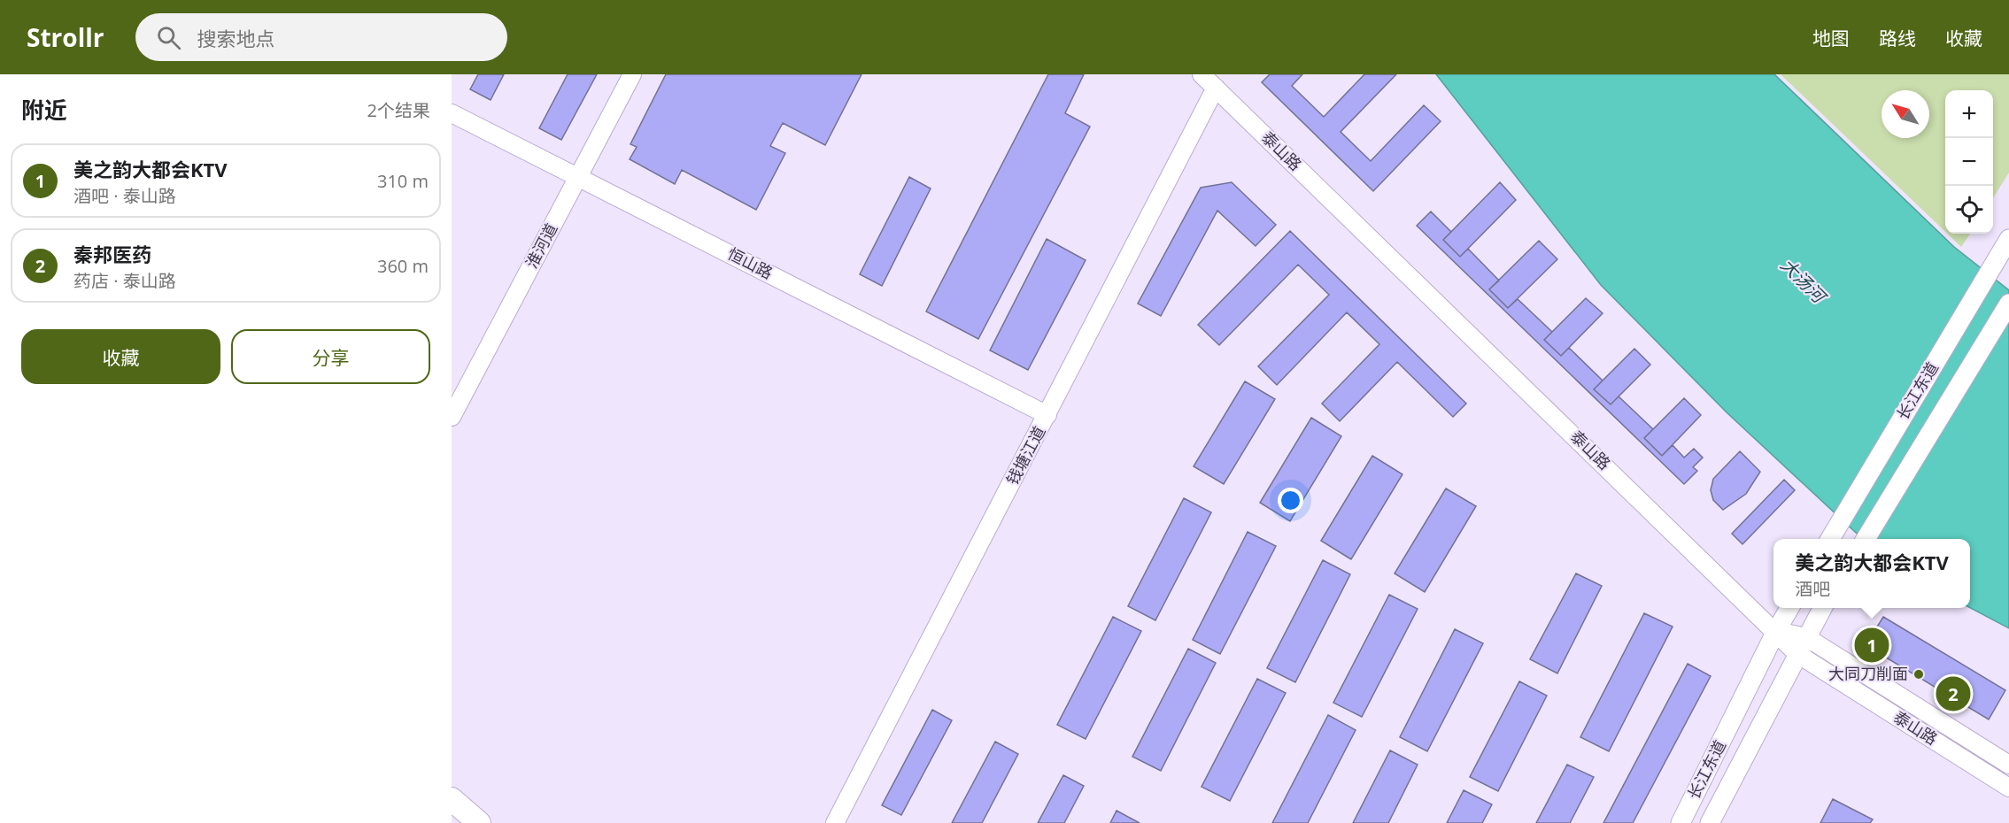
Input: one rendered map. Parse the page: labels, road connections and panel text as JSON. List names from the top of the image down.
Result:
{
  "streets": {
    "main road": ["长江东道"],
    "street": [
      "泰山路",
      "淮河道",
      "恒山路",
      "钱塘江道"
    ]
  },
  "crossings": [
    ["泰山路", "长江东道"],
    ["泰山路", "钱塘江道"],
    ["淮河道", "恒山路"],
    ["恒山路", "钱塘江道"]
  ],
  "water": ["大汤河"],
  "places": ["大同刀削面"],
  "north": "top left",
  "page": {
    "header": "Strollr",
    "search": "搜索地点",
    "nav": ["地图", "路线", "收藏"],
    "heading": ["附近", "2个结果"],
    "map_buttons": ["+", "−"],
    "list": [
      {
        "mark": "1",
        "name": "美之韵大都会KTV",
        "note": "酒吧 · 泰山路",
        "value": "310 m"
      },
      {
        "mark": "2",
        "name": "秦邦医药",
        "note": "药店 · 泰山路",
        "value": "360 m"
      }
    ],
    "buttons": ["收藏", "分享"],
    "popup": ["美之韵大都会KTV", "酒吧"],
    "pins": ["1", "2"]
  }
}
